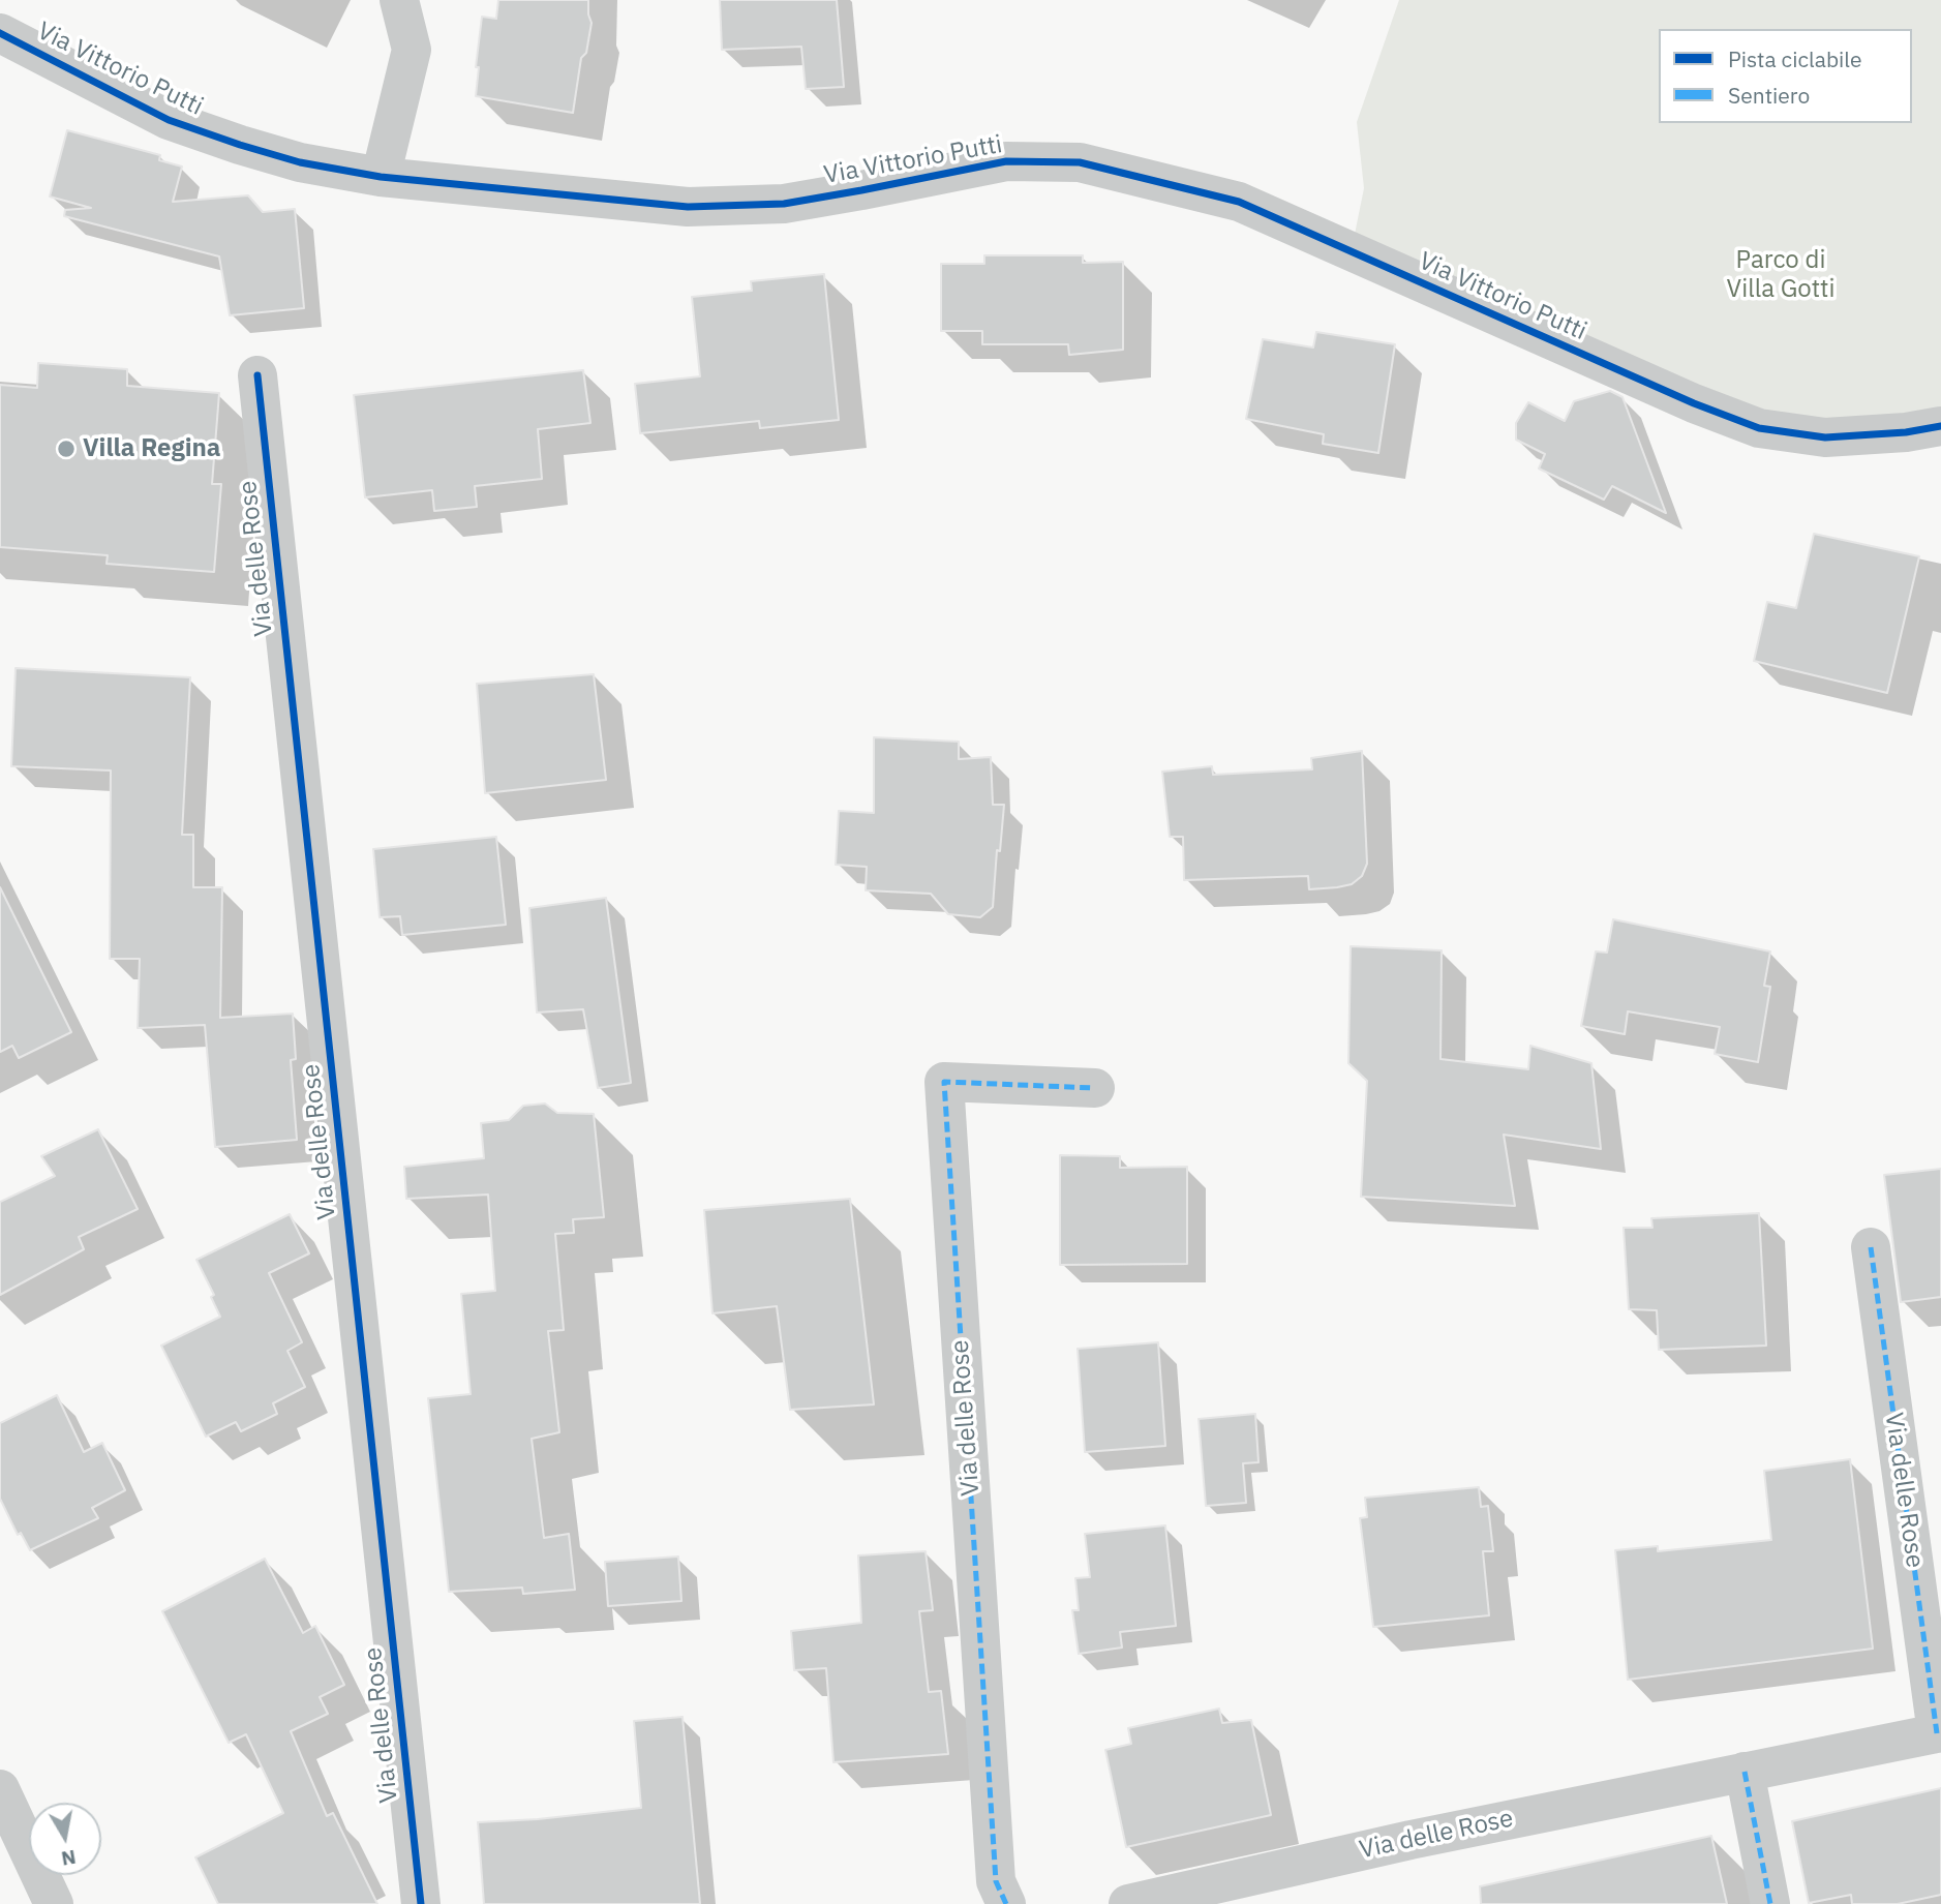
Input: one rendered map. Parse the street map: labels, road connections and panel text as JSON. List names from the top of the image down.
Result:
{
  "streets": {
    "street": ["Via Vittorio Putti", "Via delle Rose"]
  },
  "parks": ["Parco di Villa Gotti"],
  "places": ["Villa Regina"],
  "legend": ["Pista ciclabile", "Sentiero"],
  "north": "bottom"
}
